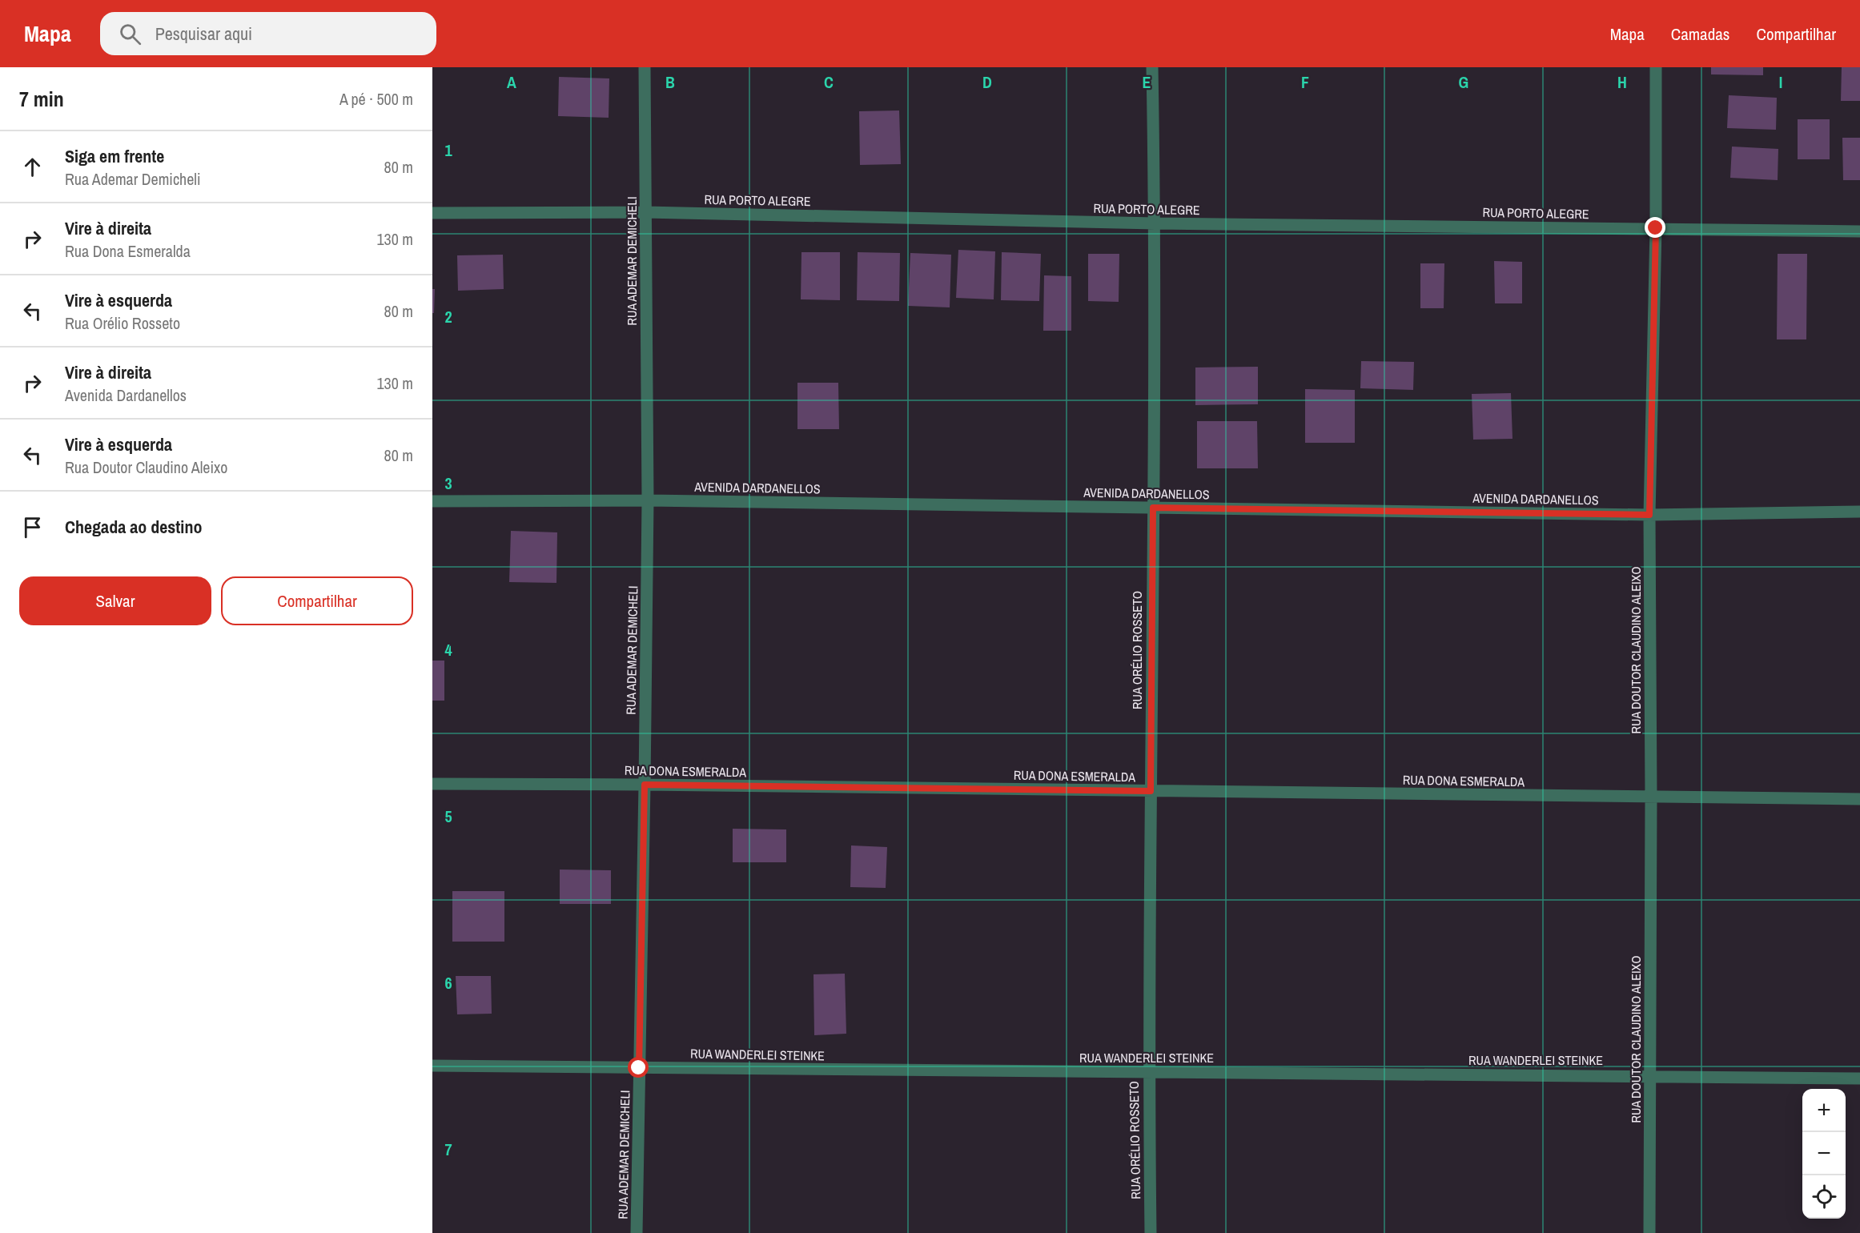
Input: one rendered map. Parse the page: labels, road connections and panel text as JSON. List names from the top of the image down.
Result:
{
  "streets": {
    "street": [
      "RUA PORTO ALEGRE",
      "RUA ADEMAR DEMICHELI",
      "AVENIDA DARDANELLOS",
      "RUA ORÉLIO ROSSETO",
      "RUA DOUTOR CLAUDINO ALEIXO",
      "RUA DONA ESMERALDA",
      "RUA WANDERLEI STEINKE"
    ]
  },
  "crossings": [
    ["RUA PORTO ALEGRE", "RUA ADEMAR DEMICHELI"],
    ["RUA PORTO ALEGRE", "RUA ORÉLIO ROSSETO"],
    ["RUA PORTO ALEGRE", "RUA DOUTOR CLAUDINO ALEIXO"],
    ["RUA ADEMAR DEMICHELI", "AVENIDA DARDANELLOS"],
    ["RUA ADEMAR DEMICHELI", "RUA DONA ESMERALDA"],
    ["RUA ADEMAR DEMICHELI", "RUA WANDERLEI STEINKE"],
    ["AVENIDA DARDANELLOS", "RUA ORÉLIO ROSSETO"],
    ["AVENIDA DARDANELLOS", "RUA DOUTOR CLAUDINO ALEIXO"],
    ["RUA ORÉLIO ROSSETO", "RUA DONA ESMERALDA"],
    ["RUA ORÉLIO ROSSETO", "RUA WANDERLEI STEINKE"],
    ["RUA DOUTOR CLAUDINO ALEIXO", "RUA DONA ESMERALDA"],
    ["RUA DOUTOR CLAUDINO ALEIXO", "RUA WANDERLEI STEINKE"]
  ],
  "page": {
    "header": "Mapa",
    "search": "Pesquisar aqui",
    "nav": ["Mapa", "Camadas", "Compartilhar"],
    "heading": ["7 min", "A pé · 500 m"],
    "list": [
      ["Siga em frente", "Rua Ademar Demicheli", "80 m"],
      ["Vire à direita", "Rua Dona Esmeralda", "130 m"],
      ["Vire à esquerda", "Rua Orélio Rosseto", "80 m"],
      ["Vire à direita", "Avenida Dardanellos", "130 m"],
      ["Vire à esquerda", "Rua Doutor Claudino Aleixo", "80 m"],
      "Chegada ao destino"
    ],
    "buttons": ["Salvar", "Compartilhar"],
    "map_buttons": ["+", "−"]
  },
  "grid": {
    "columns": [
      "A",
      "B",
      "C",
      "D",
      "E",
      "F",
      "G",
      "H",
      "I"
    ],
    "rows": [
      "1",
      "2",
      "3",
      "4",
      "5",
      "6",
      "7"
    ]
  }
}
